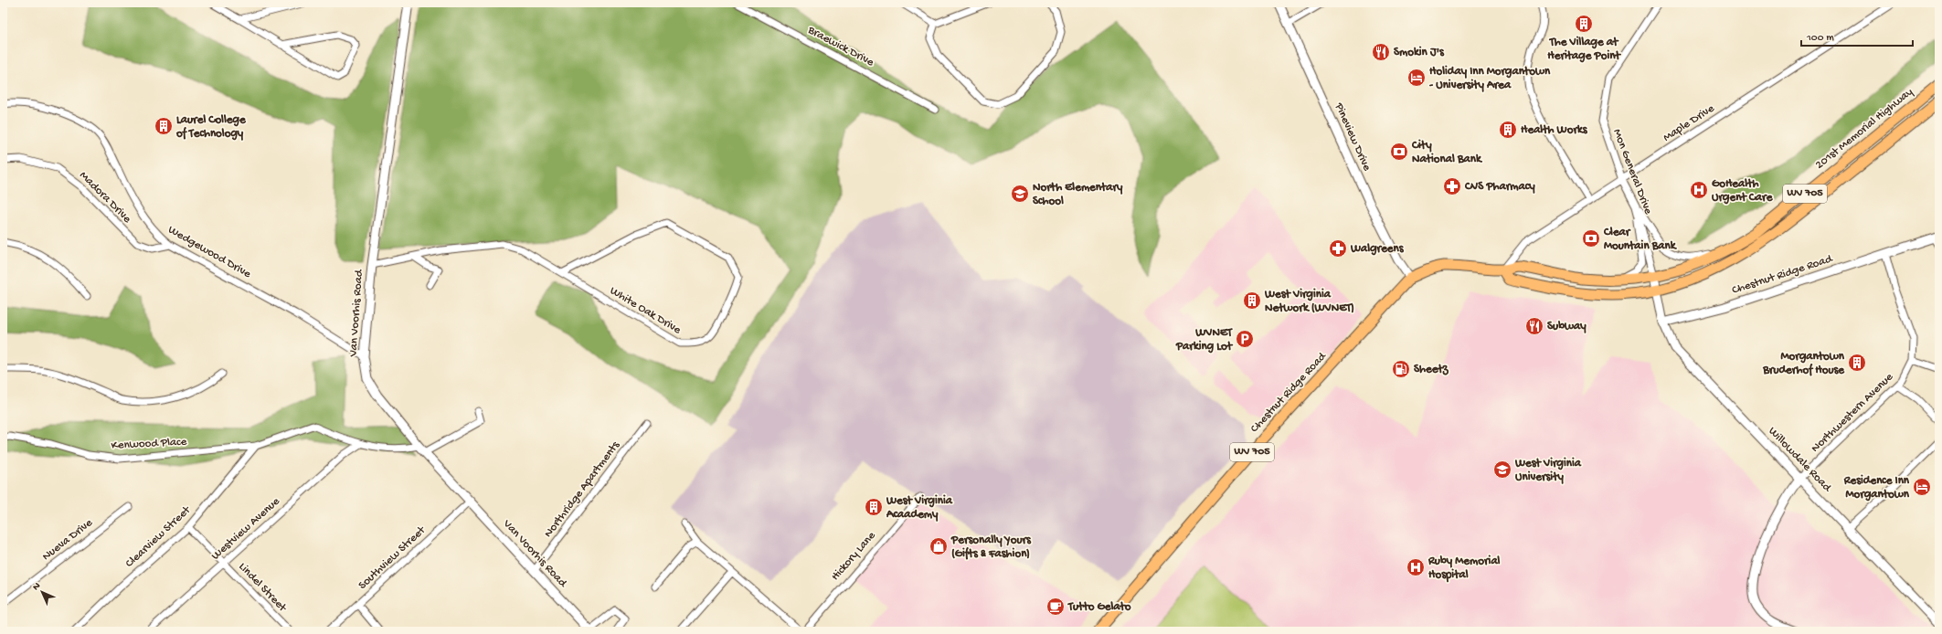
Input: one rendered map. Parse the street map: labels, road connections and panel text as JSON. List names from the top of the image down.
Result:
{
  "streets": {
    "main road": ["201st Memorial Highway", "WV 705", "Chestnut Ridge Road"],
    "street": [
      "Braewick Drive",
      "Maple Drive",
      "Pineview Drive",
      "Mon General Drive",
      "Madora Drive",
      "Wedgewood Drive",
      "White Oak Drive",
      "Van Voorhis Road",
      "Northwestern Avenue",
      "Kenwood Place",
      "Willowdale Road",
      "Northridge Apartments",
      "Westview Avenue",
      "Clearview Street",
      "Nueva Drive",
      "Hickory Lane",
      "Southview Street",
      "Lindel Street"
    ]
  },
  "crossings": [
    ["Maple Drive", "Mon General Drive"],
    ["Maple Drive", "WV 705"],
    ["Maple Drive", "Chestnut Ridge Road"],
    ["201st Memorial Highway", "Mon General Drive"],
    ["201st Memorial Highway", "Chestnut Ridge Road"],
    ["Pineview Drive", "Chestnut Ridge Road"],
    ["Mon General Drive", "Chestnut Ridge Road"],
    ["WV 705", "Chestnut Ridge Road"],
    ["Madora Drive", "Wedgewood Drive"],
    ["Wedgewood Drive", "Van Voorhis Road"],
    ["Chestnut Ridge Road", "Northwestern Avenue"],
    ["Chestnut Ridge Road", "Willowdale Road"],
    ["White Oak Drive", "Van Voorhis Road"],
    ["Van Voorhis Road", "Kenwood Place"],
    ["Van Voorhis Road", "Northridge Apartments"],
    ["Van Voorhis Road", "Southview Street"],
    ["Northwestern Avenue", "Willowdale Road"],
    ["Kenwood Place", "Westview Avenue"],
    ["Kenwood Place", "Clearview Street"],
    ["Westview Avenue", "Lindel Street"],
    ["Clearview Street", "Lindel Street"]
  ],
  "places": {
    "building": [
      "The Village at Heritage Point",
      "Laurel College of Technology",
      "Health Works",
      "West Virginia Network (WVNET)",
      "Morgantown Bruderhof House",
      "West Virginia Acaademy"
    ],
    "restaurant": ["Smokin J's", "Subway"],
    "hotel": ["Holiday Inn Morgantown - University Area", "Residence Inn Morgantown"],
    "bank": ["City National Bank", "Clear Mountain Bank"],
    "pharmacy": ["CVS Pharmacy", "Walgreens"],
    "hospital": ["GoHealth Urgent Care", "Ruby Memorial Hospital"],
    "school or university": ["North Elementary School", "West Virginia University"],
    "parking": ["WVNET Parking Lot"],
    "fuel station": ["Sheetz"],
    "shop": ["Personally Yours (Gifts & Fashion)"],
    "cafe": ["Tutto Gelato"]
  },
  "scale_bar": "100 m",
  "north": "top left"
}
